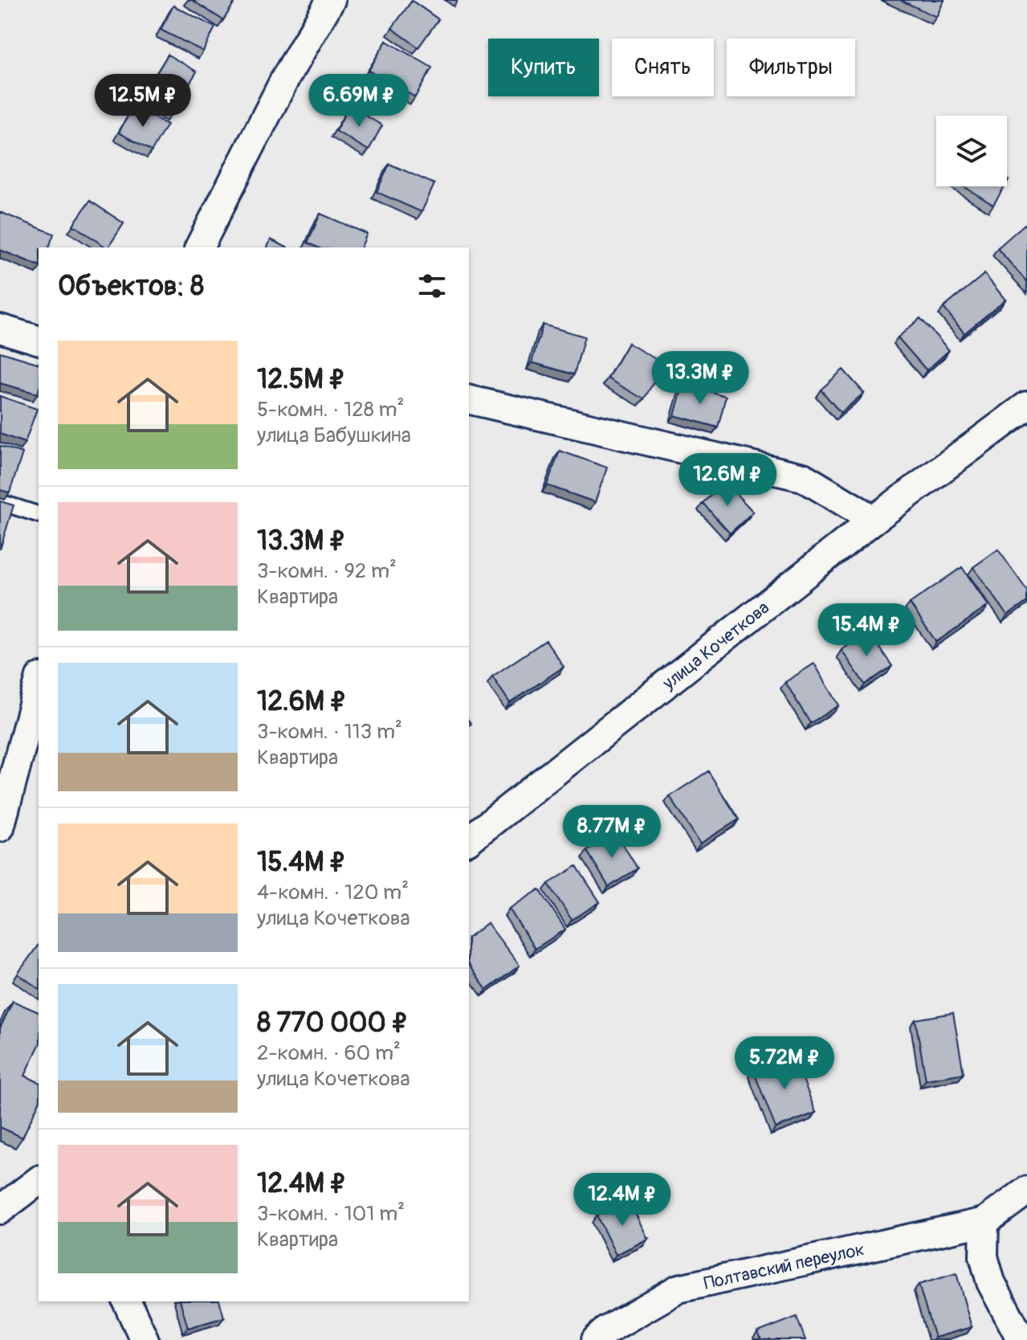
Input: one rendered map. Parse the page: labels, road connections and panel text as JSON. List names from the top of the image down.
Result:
{
  "streets": {
    "street": ["улица Кочеткова", "Полтавский переулок"]
  },
  "page": {
    "chip": ["Купить", "Снять", "Фильтры"],
    "price": [
      "12.5M ₽",
      "6.69M ₽",
      "13.3M ₽",
      "12.6M ₽",
      "15.4M ₽",
      "8.77M ₽",
      "5.72M ₽",
      "12.4M ₽"
    ],
    "heading": "Объектов: 8",
    "list": [
      {
        "name": "12.5M ₽",
        "note": "5-комн. · 128 m² · улица Бабушкина"
      },
      {
        "name": "13.3M ₽",
        "note": "3-комн. · 92 m² · Квартира"
      },
      {
        "name": "12.6M ₽",
        "note": "3-комн. · 113 m² · Квартира"
      },
      {
        "name": "15.4M ₽",
        "note": "4-комн. · 120 m² · улица Кочеткова"
      },
      {
        "name": "8 770 000 ₽",
        "note": "2-комн. · 60 m² · улица Кочеткова"
      },
      {
        "name": "12.4M ₽",
        "note": "3-комн. · 101 m² · Квартира"
      }
    ]
  }
}
